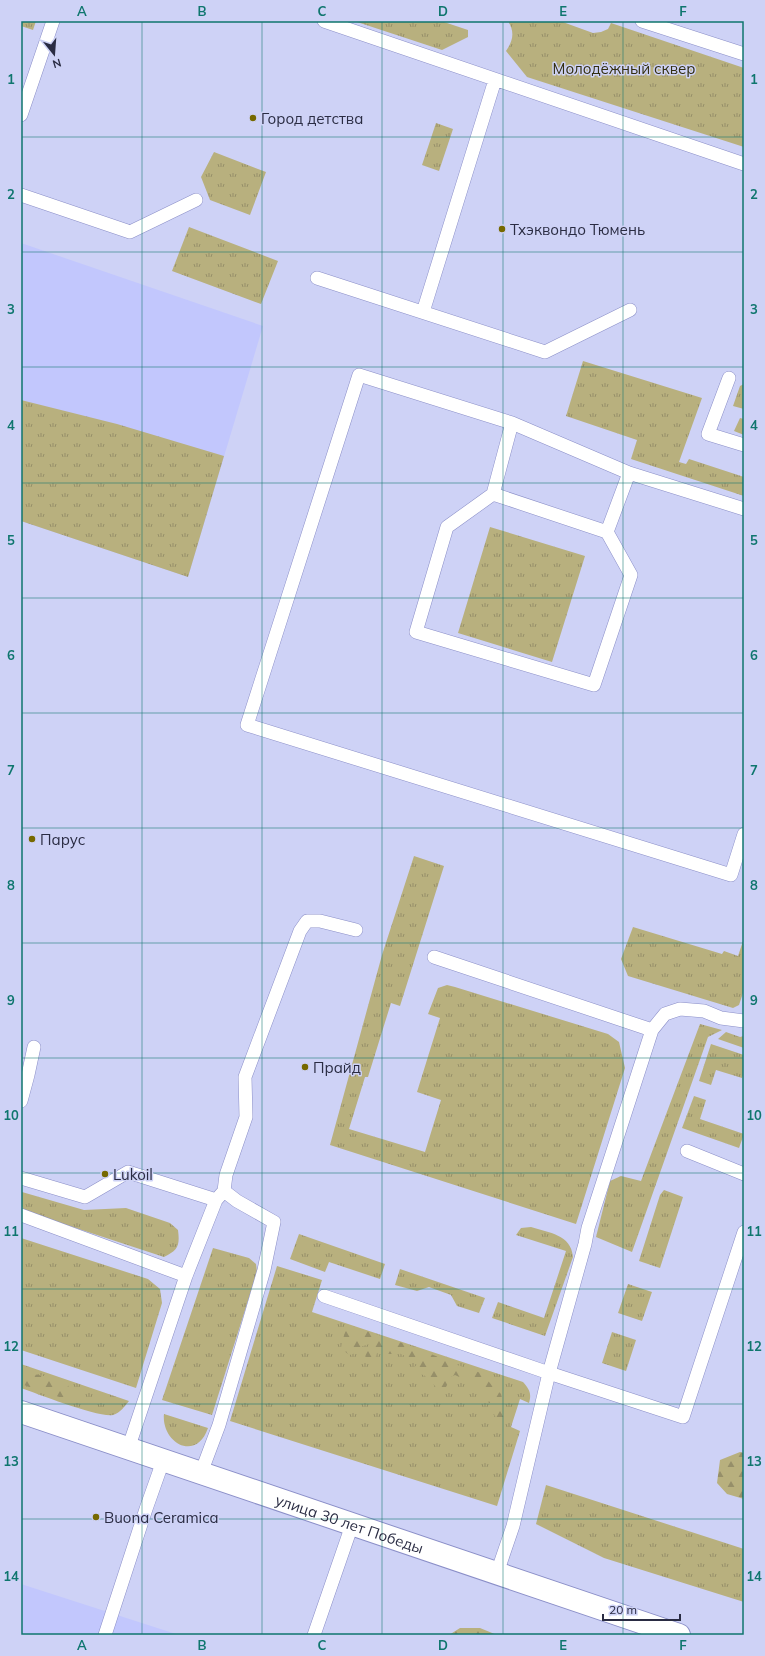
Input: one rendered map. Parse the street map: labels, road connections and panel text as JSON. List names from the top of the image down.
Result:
{
  "streets": {
    "street": ["улица 30 лет Победы"]
  },
  "parks": ["Молодёжный сквер"],
  "places": [
    "Город детства",
    "Тхэквондо Тюмень",
    "Парус",
    "Прайд",
    "Lukoil",
    "Buona Ceramica"
  ],
  "scale_bar": "20 m",
  "north": "bottom",
  "grid": {
    "columns": [
      "A",
      "B",
      "C",
      "D",
      "E",
      "F"
    ],
    "rows": [
      "1",
      "2",
      "3",
      "4",
      "5",
      "6",
      "7",
      "8",
      "9",
      "10",
      "11",
      "12",
      "13",
      "14"
    ]
  }
}
